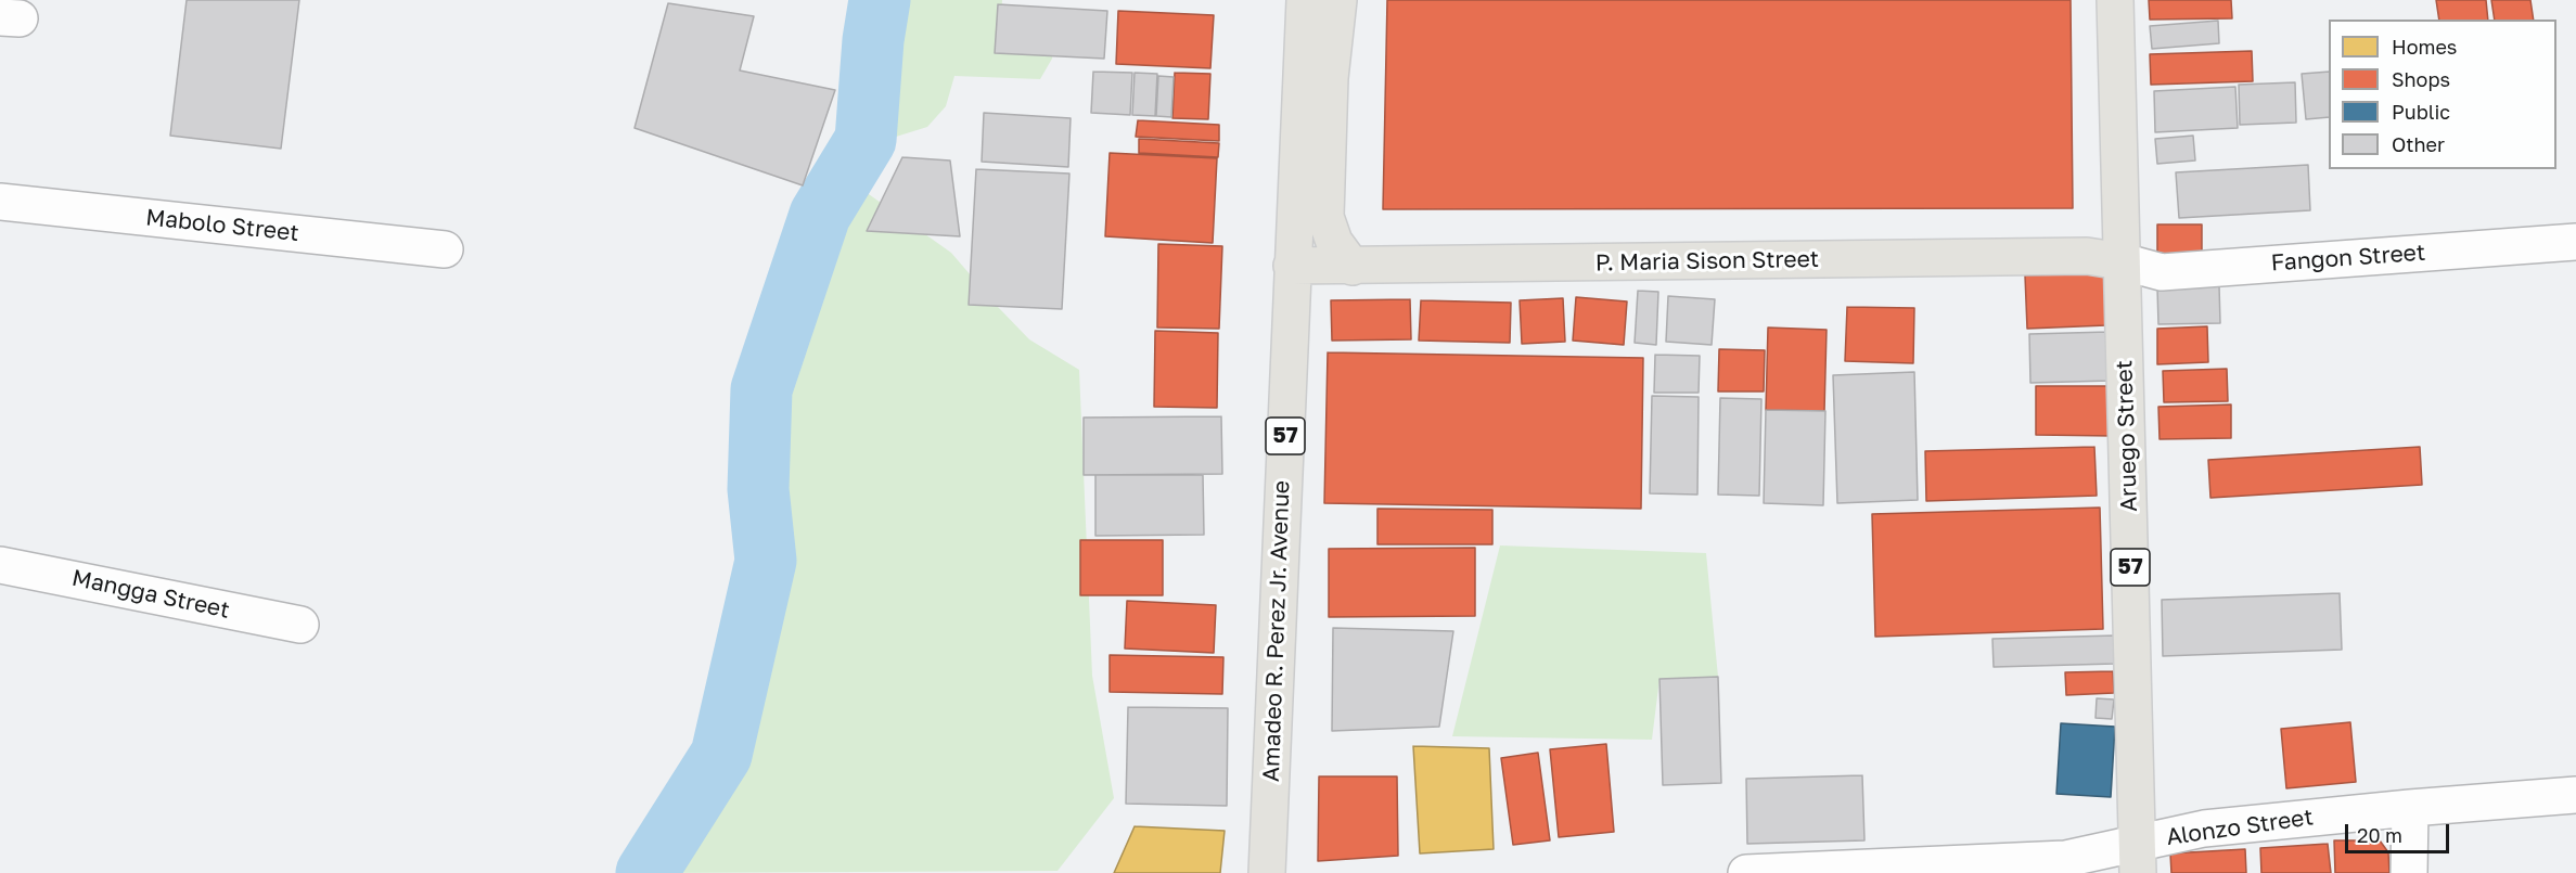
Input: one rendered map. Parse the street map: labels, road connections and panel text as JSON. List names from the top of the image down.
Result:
{
  "streets": {
    "main road": [
      "P. Maria Sison Street",
      "57",
      "Aruego Street",
      "Amadeo R. Perez Jr. Avenue"
    ],
    "street": [
      "Mabolo Street",
      "Fangon Street",
      "Mangga Street",
      "Alonzo Street"
    ]
  },
  "crossings": [
    ["Fangon Street", "P. Maria Sison Street"],
    ["Fangon Street", "Aruego Street"],
    ["P. Maria Sison Street", "Aruego Street"],
    ["P. Maria Sison Street", "Amadeo R. Perez Jr. Avenue"],
    ["Aruego Street", "Alonzo Street"]
  ],
  "legend": [
    "Homes",
    "Shops",
    "Public",
    "Other"
  ],
  "scale_bar": "20 m"
}
